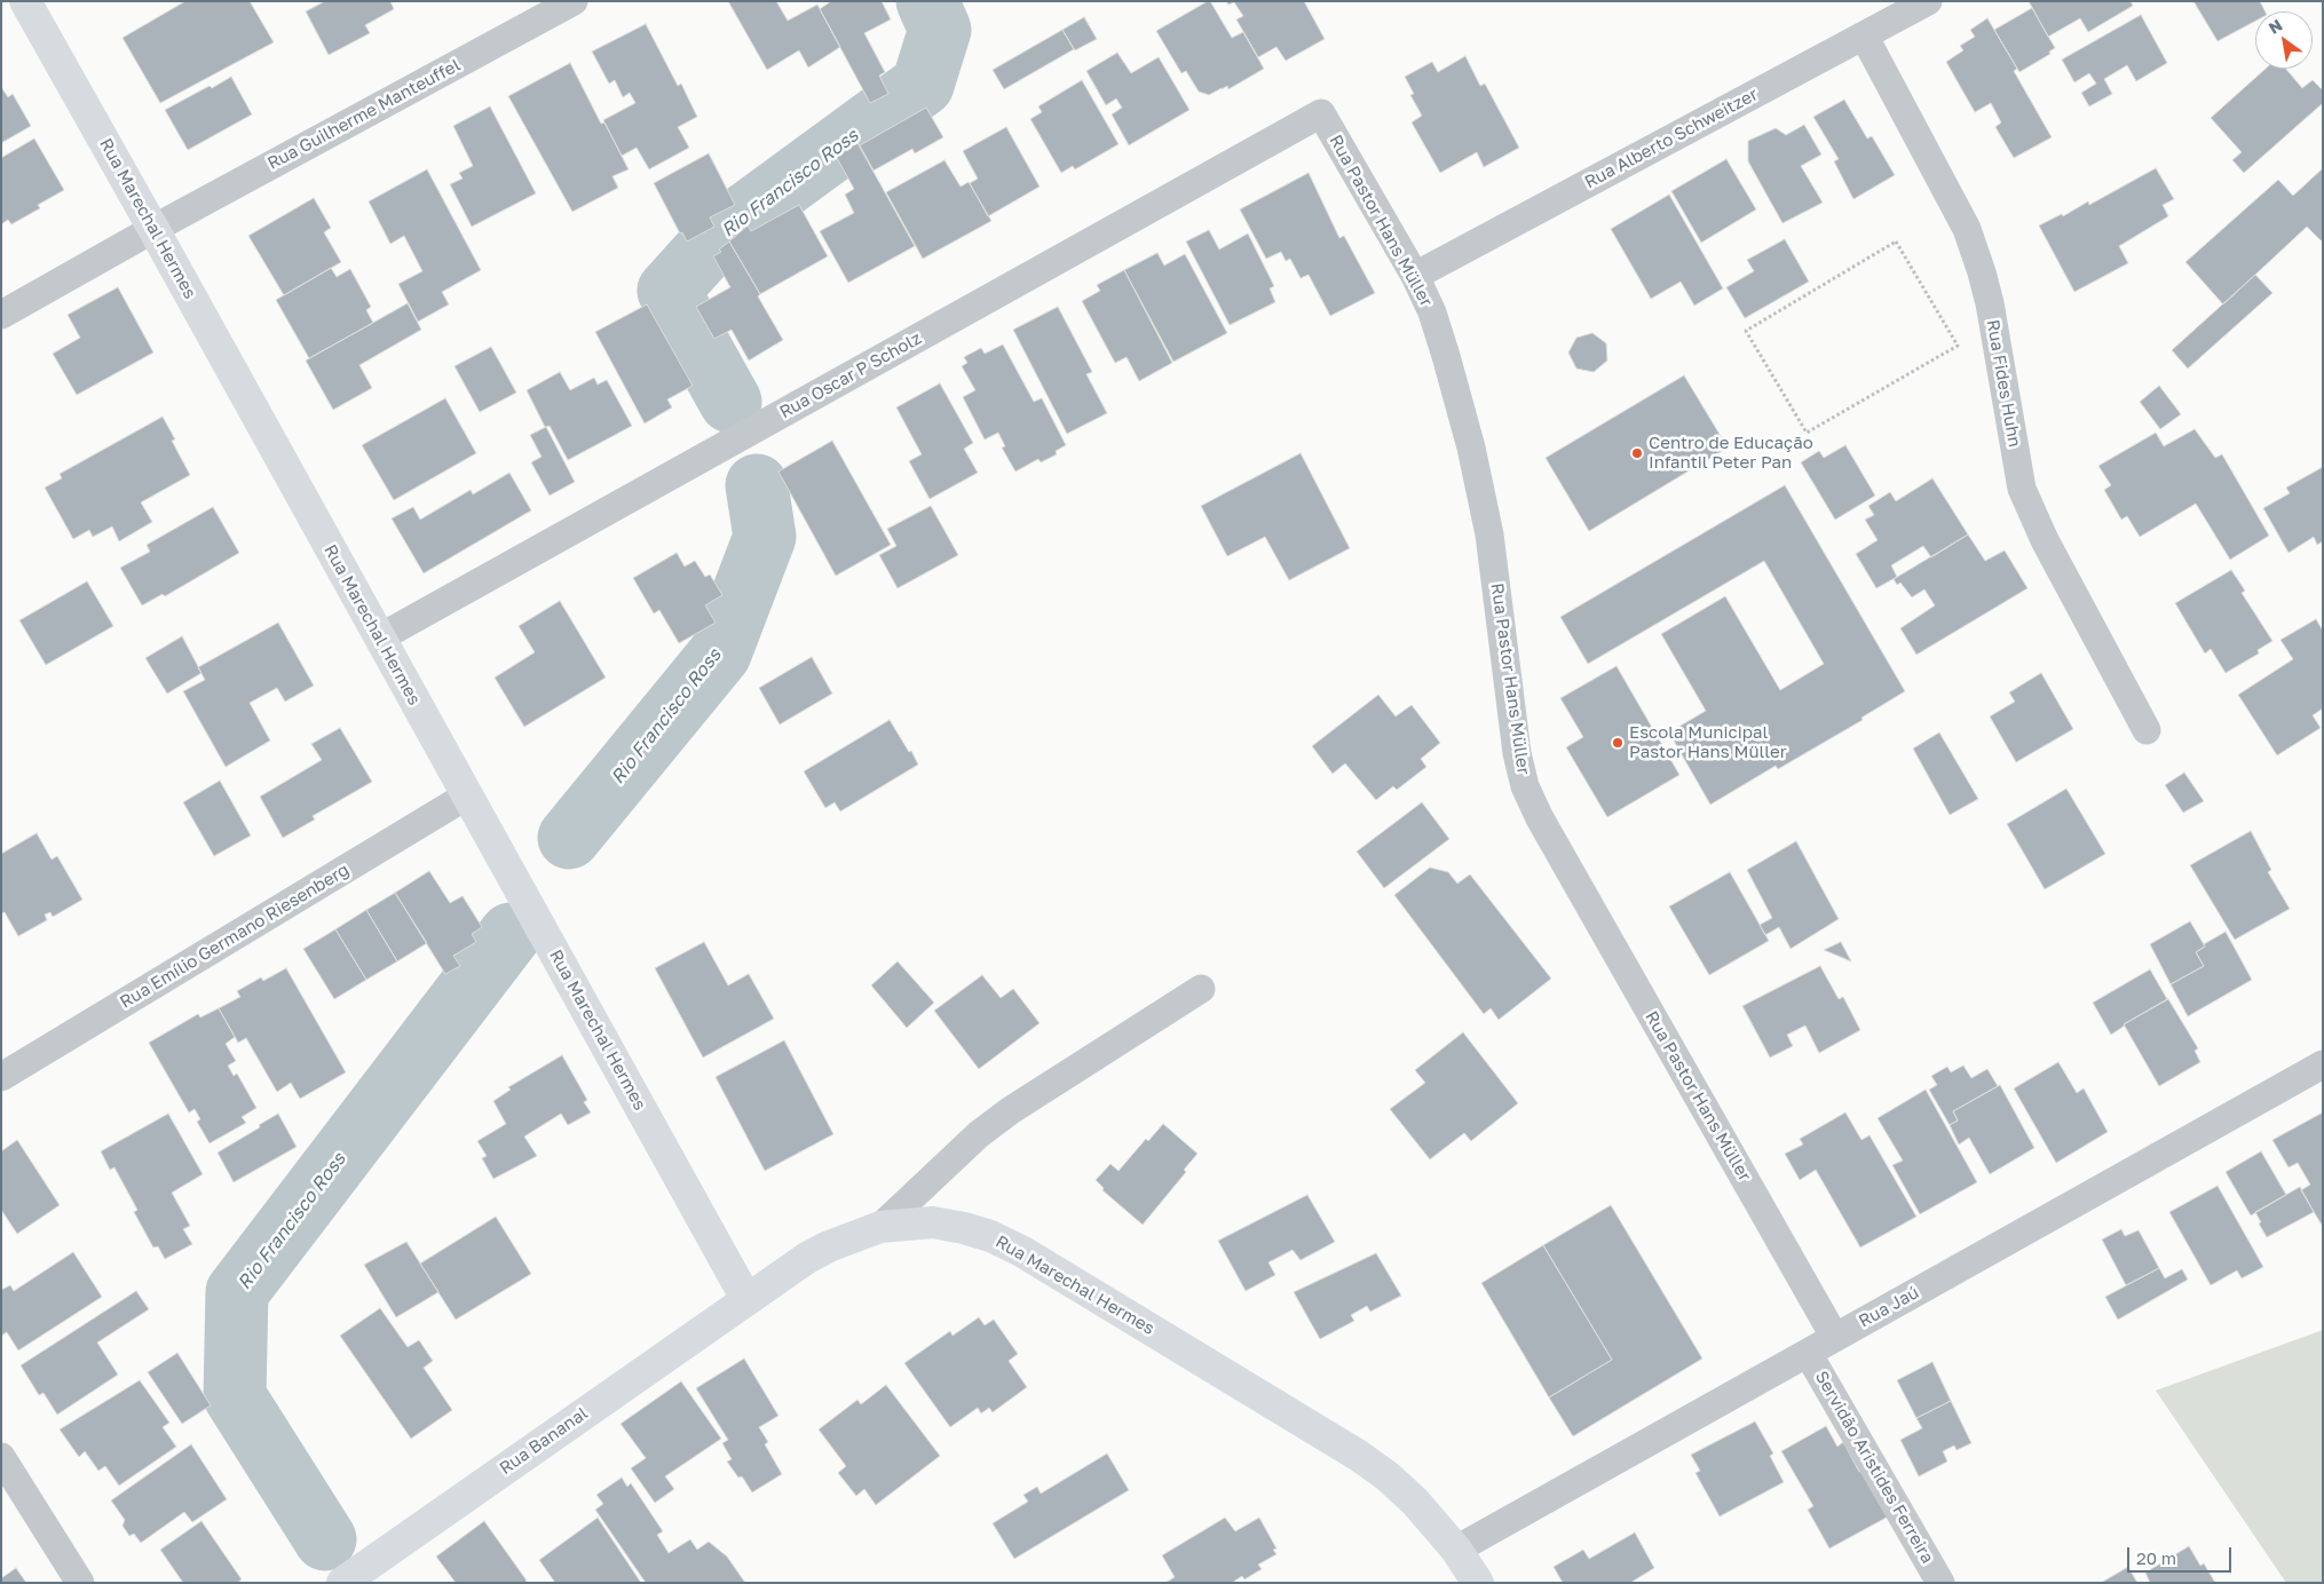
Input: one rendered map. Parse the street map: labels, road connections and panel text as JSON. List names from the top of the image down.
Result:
{
  "streets": {
    "street": [
      "Rua Guilherme Manteuffel",
      "Rua Alberto Schweitzer",
      "Rua Marechal Hermes",
      "Rua Pastor Hans Müller",
      "Rua Oscar P Scholz",
      "Rua Fides Huhn",
      "Rua Emílio Germano Riesenberg",
      "Rua Jaú",
      "Rua Bananal",
      "Servidão Aristides Ferreira"
    ]
  },
  "crossings": [
    ["Rua Guilherme Manteuffel", "Rua Marechal Hermes"],
    ["Rua Alberto Schweitzer", "Rua Pastor Hans Müller"],
    ["Rua Alberto Schweitzer", "Rua Fides Huhn"],
    ["Rua Marechal Hermes", "Rua Oscar P Scholz"],
    ["Rua Marechal Hermes", "Rua Emílio Germano Riesenberg"],
    ["Rua Marechal Hermes", "Rua Jaú"],
    ["Rua Marechal Hermes", "Rua Bananal"],
    ["Rua Pastor Hans Müller", "Rua Oscar P Scholz"],
    ["Rua Pastor Hans Müller", "Rua Jaú"],
    ["Rua Jaú", "Servidão Aristides Ferreira"]
  ],
  "water": ["Rio Francisco Ross"],
  "places": ["Centro de Educação Infantil Peter Pan", "Escola Municipal Pastor Hans Müller"],
  "scale_bar": "20 m",
  "north": "top left"
}
